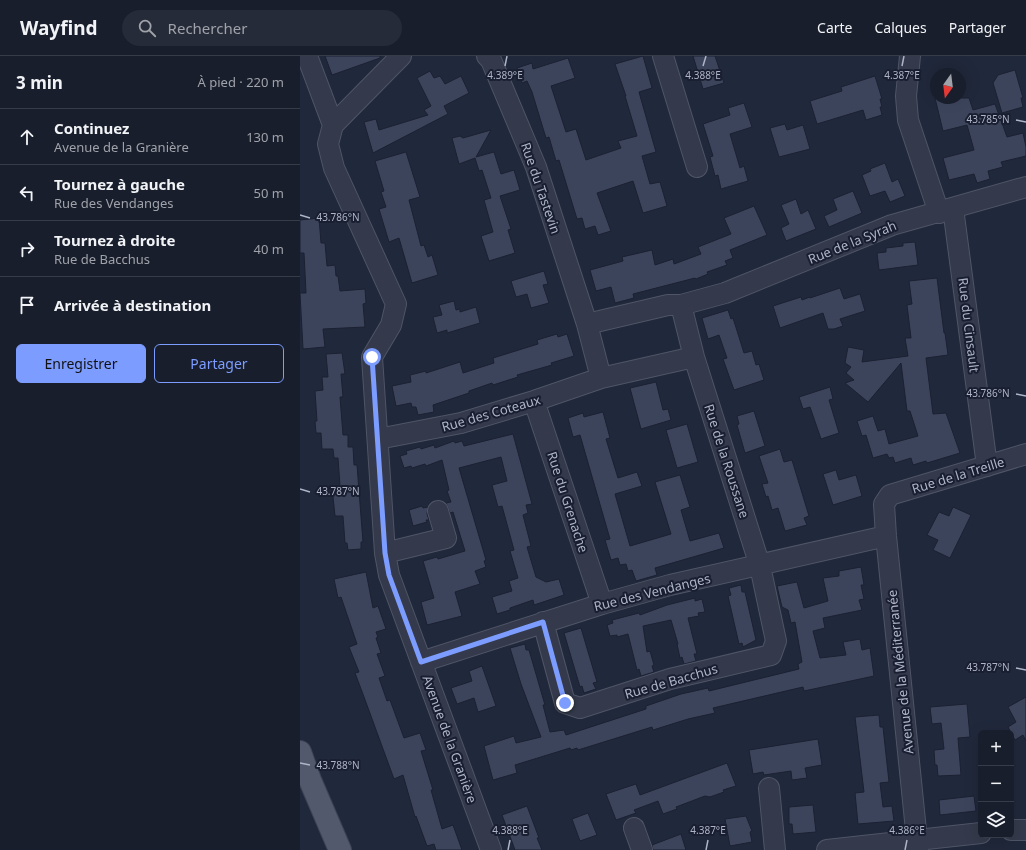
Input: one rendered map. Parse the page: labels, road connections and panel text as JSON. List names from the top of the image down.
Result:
{
  "streets": {
    "street": [
      "Rue du Tastevin",
      "Rue de la Syrah",
      "Rue du Cinsault",
      "Rue des Coteaux",
      "Rue de la Roussane",
      "Rue de la Treille",
      "Rue du Grenache",
      "Rue des Vendanges",
      "Avenue de la Méditerranée",
      "Rue de Bacchus",
      "Avenue de la Granière"
    ]
  },
  "crossings": [
    ["Rue du Tastevin", "Rue de la Syrah"],
    ["Rue du Tastevin", "Rue des Coteaux"],
    ["Rue de la Syrah", "Rue du Cinsault"],
    ["Rue de la Syrah", "Rue de la Roussane"],
    ["Rue du Cinsault", "Rue de la Treille"],
    ["Rue des Coteaux", "Rue de la Roussane"],
    ["Rue des Coteaux", "Rue du Grenache"],
    ["Rue des Coteaux", "Avenue de la Granière"],
    ["Rue de la Roussane", "Rue des Vendanges"],
    ["Rue de la Roussane", "Rue de Bacchus"],
    ["Rue de la Treille", "Avenue de la Méditerranée"],
    ["Rue du Grenache", "Rue des Vendanges"],
    ["Rue des Vendanges", "Avenue de la Méditerranée"],
    ["Rue des Vendanges", "Rue de Bacchus"],
    ["Rue des Vendanges", "Avenue de la Granière"]
  ],
  "north": "bottom",
  "page": {
    "header": "Wayfind",
    "search": "Rechercher",
    "nav": ["Carte", "Calques", "Partager"],
    "heading": ["3 min", "À pied · 220 m"],
    "list": [
      ["Continuez", "Avenue de la Granière", "130 m"],
      ["Tournez à gauche", "Rue des Vendanges", "50 m"],
      ["Tournez à droite", "Rue de Bacchus", "40 m"],
      "Arrivée à destination"
    ],
    "buttons": ["Enregistrer", "Partager"],
    "map_buttons": ["+", "−"]
  },
  "coordinates": [
    "4.389°E",
    "4.388°E",
    "4.387°E",
    "43.785°N",
    "43.786°N",
    "43.787°N",
    "43.788°N",
    "4.386°E"
  ]
}
